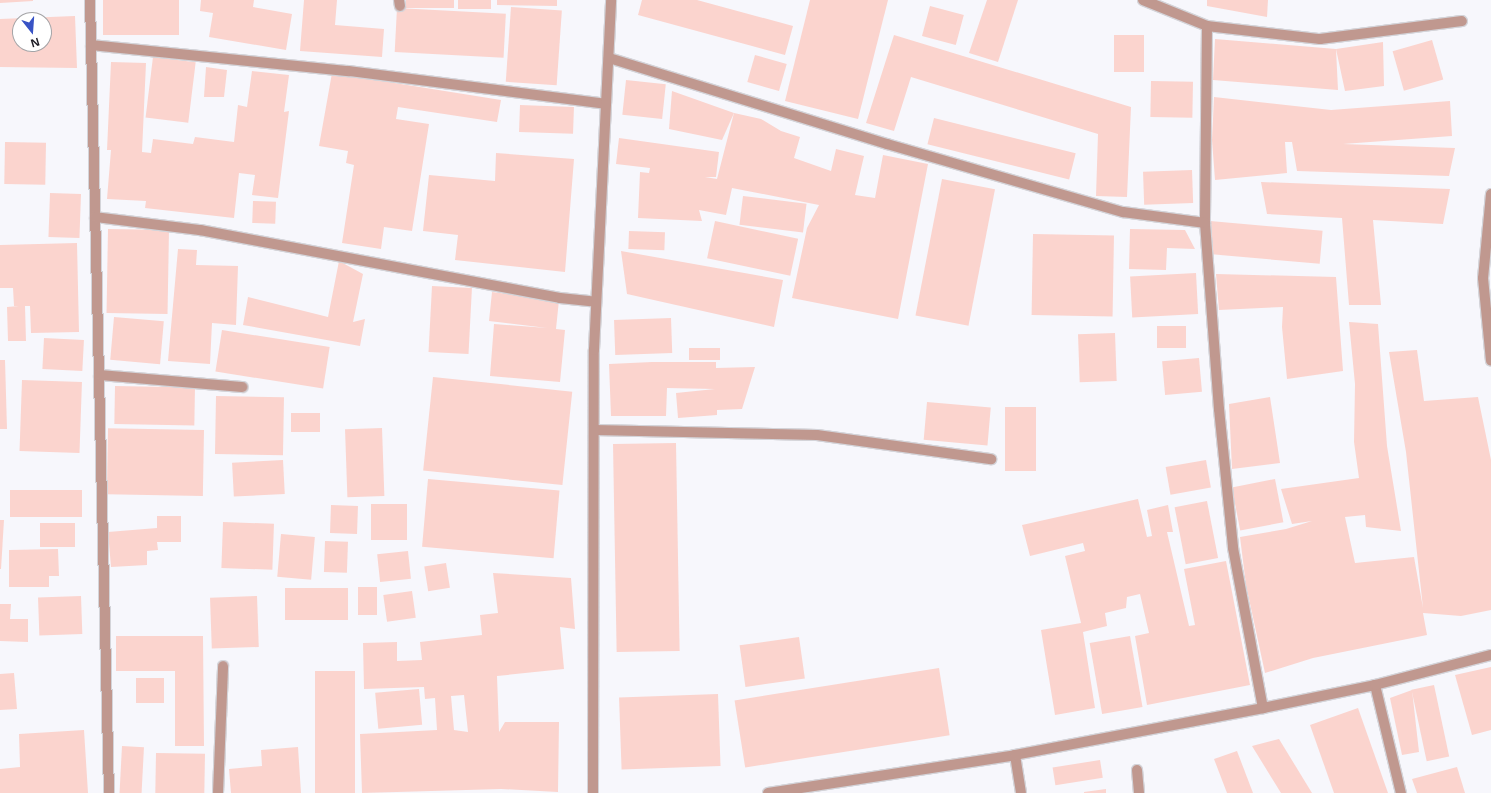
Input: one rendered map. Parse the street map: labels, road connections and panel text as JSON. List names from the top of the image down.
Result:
{
  "north": "bottom"
}
